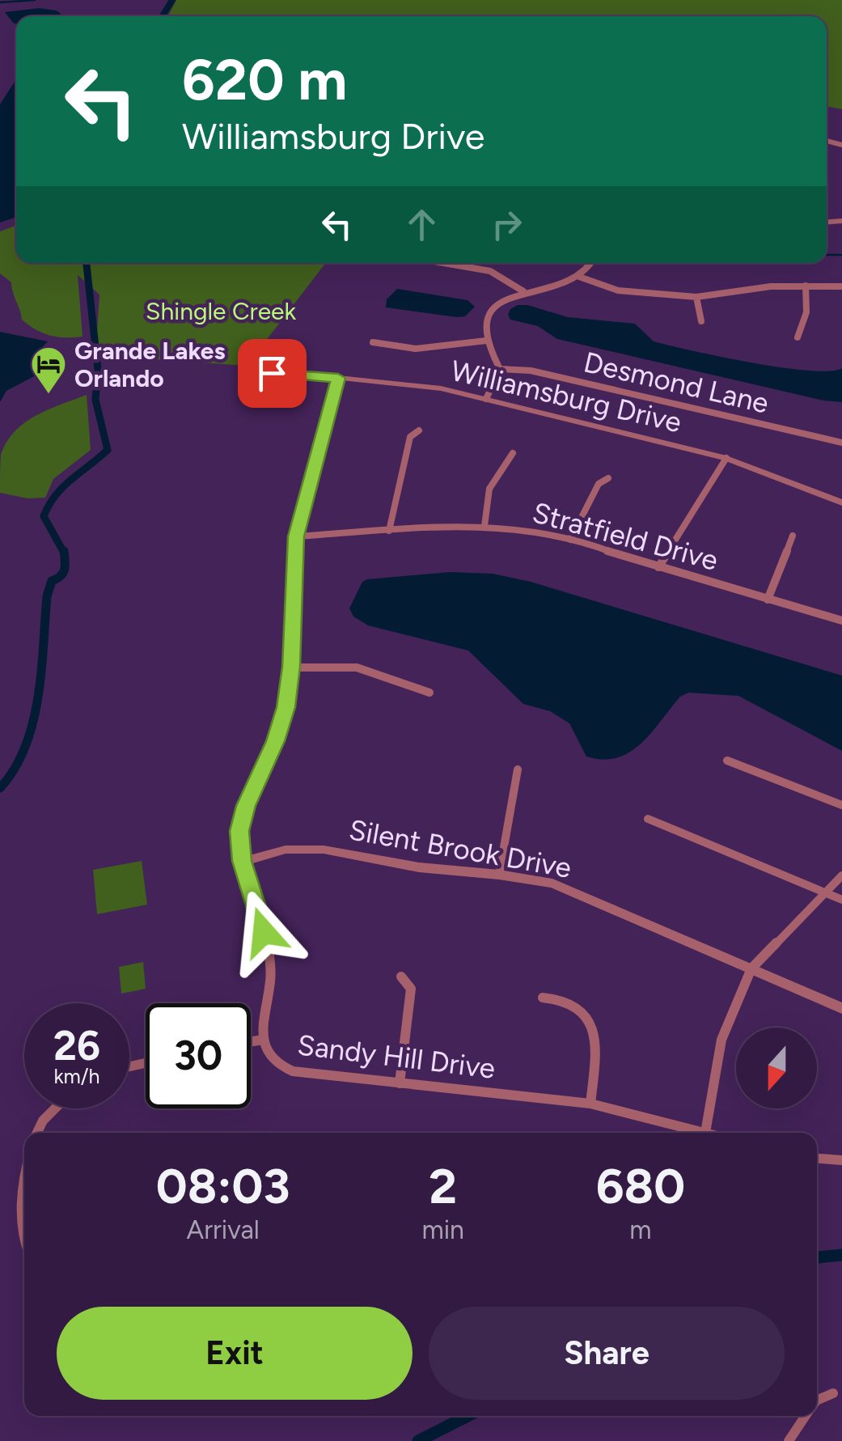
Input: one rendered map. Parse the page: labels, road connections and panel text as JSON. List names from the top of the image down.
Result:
{
  "streets": {
    "street": [
      "Desmond Lane",
      "Williamsburg Drive",
      "Stratfield Drive",
      "Silent Brook Drive",
      "Sandy Hill Drive"
    ]
  },
  "crossings": [
    ["Williamsburg Drive", "Sandy Hill Drive"],
    ["Stratfield Drive", "Sandy Hill Drive"],
    ["Silent Brook Drive", "Sandy Hill Drive"]
  ],
  "parks": ["Shingle Creek"],
  "places": {
    "hotel": ["Grande Lakes Orlando"]
  },
  "north": "bottom",
  "page": {
    "turn": ["620 m", "Williamsburg Drive"],
    "speed": "26 km/h",
    "limit": "30",
    "eta": [
      "08:03",
      "Arrival",
      "2",
      "min",
      "680",
      "m"
    ],
    "buttons": ["Exit", "Share"]
  }
}
